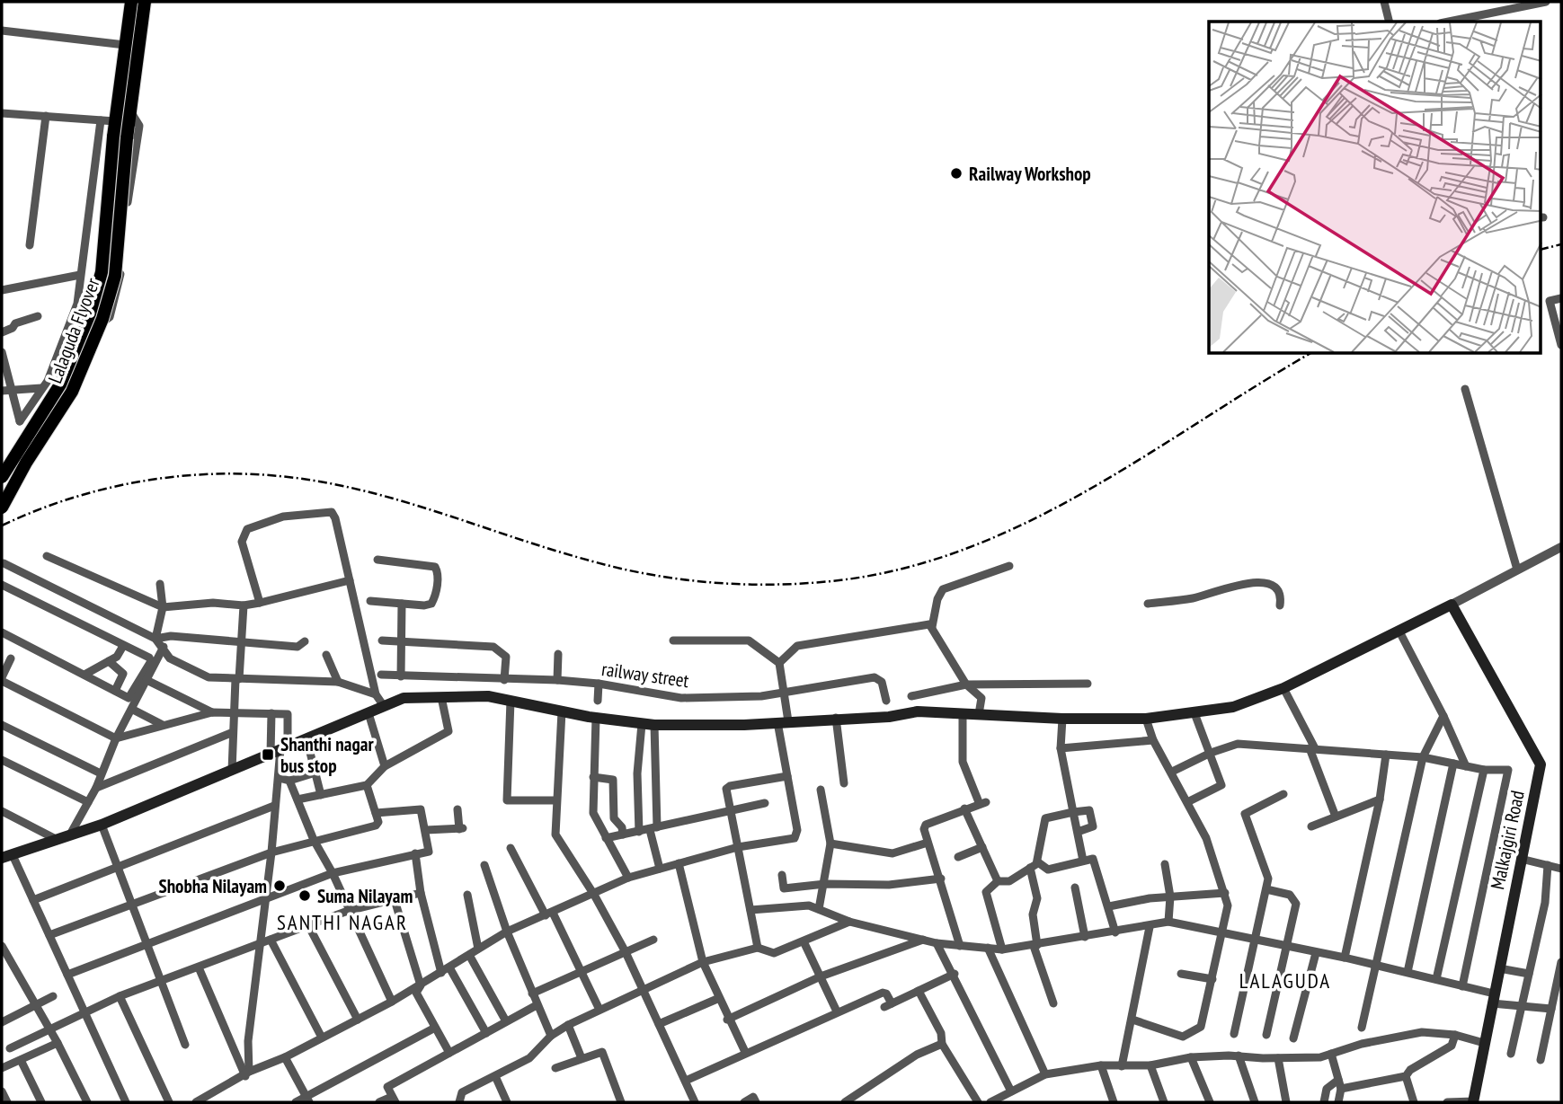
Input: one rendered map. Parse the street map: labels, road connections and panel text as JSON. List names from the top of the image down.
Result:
{
  "streets": {
    "main road": ["Lalaguda Flyover", "Malkajgiri Road"],
    "street": ["railway street"]
  },
  "districts": ["SANTHI NAGAR", "LALAGUDA"],
  "places": {
    "other": ["Railway Workshop", "Shobha Nilayam", "Suma Nilayam"],
    "transit": ["Shanthi nagar bus stop"]
  }
}
